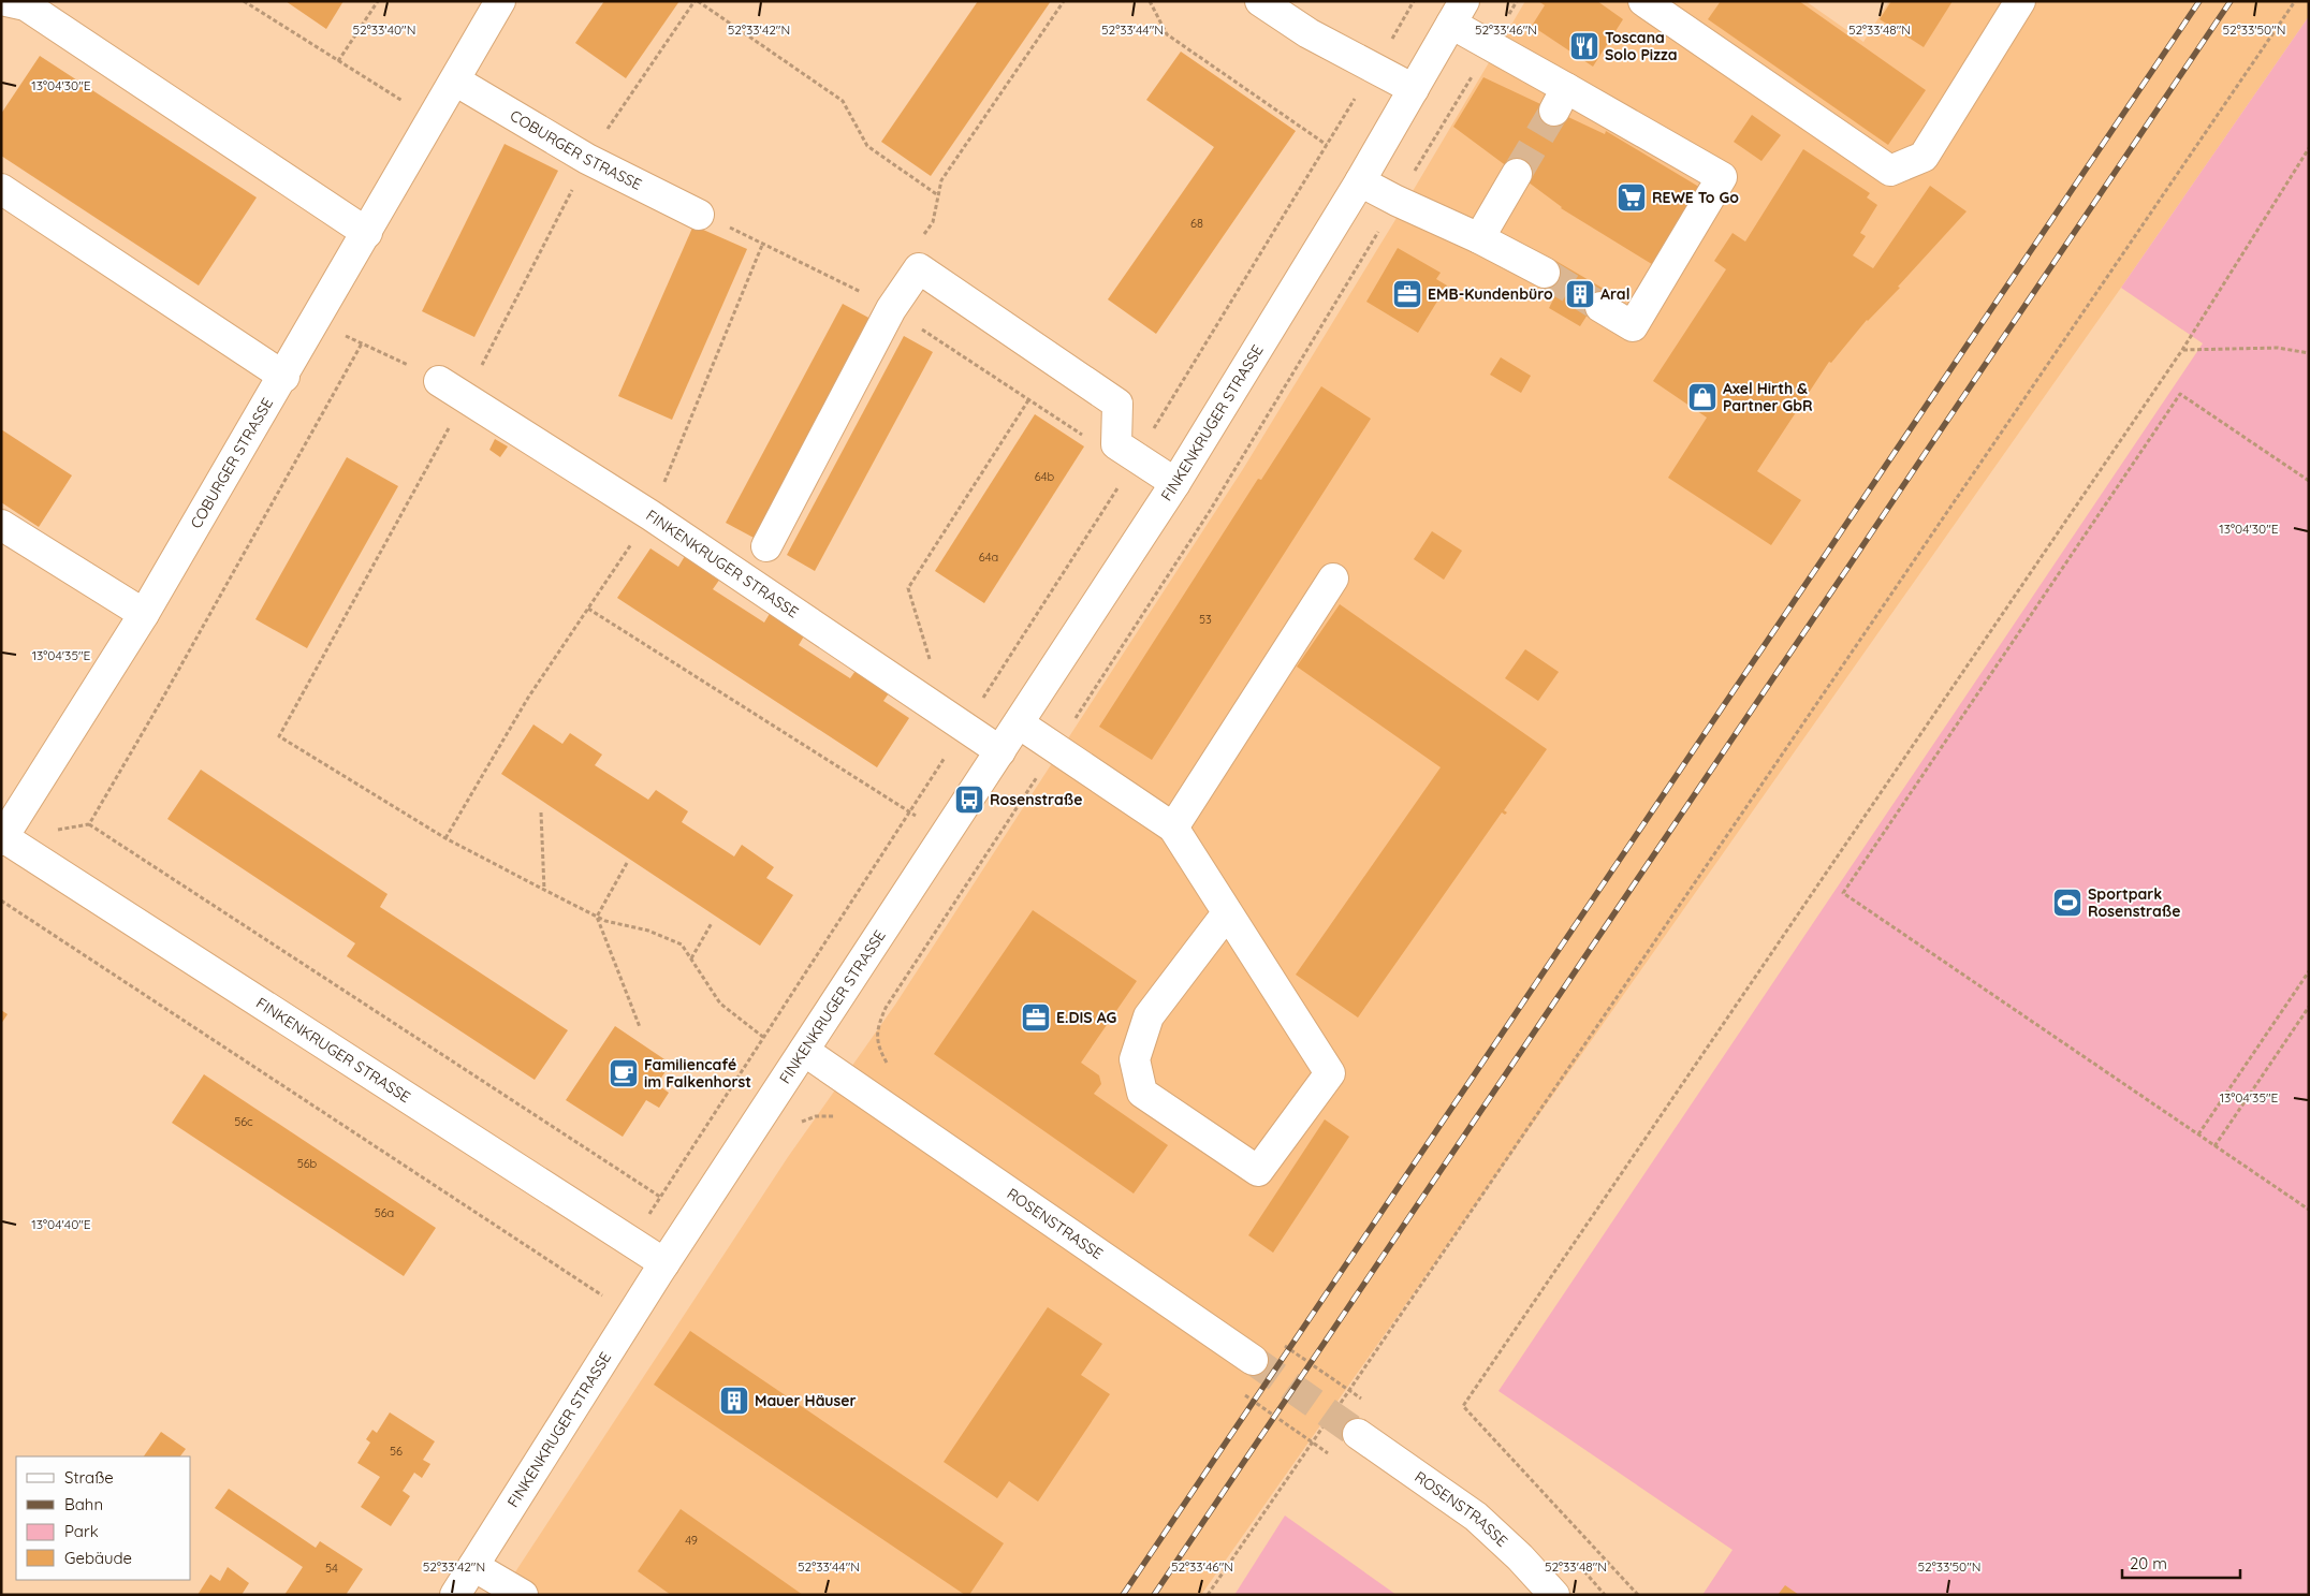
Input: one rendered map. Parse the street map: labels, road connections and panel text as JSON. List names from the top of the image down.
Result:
{
  "streets": {
    "street": ["COBURGER STRASSE", "FINKENKRUGER STRASSE", "ROSENSTRASSE"]
  },
  "crossings": [
    ["COBURGER STRASSE", "FINKENKRUGER STRASSE"],
    ["FINKENKRUGER STRASSE", "ROSENSTRASSE"]
  ],
  "places": {
    "restaurant": ["Toscana Solo Pizza"],
    "supermarket": ["REWE To Go"],
    "office": ["EMB-Kundenbüro", "E.DIS AG"],
    "building": ["Aral", "Mauer Häuser"],
    "shop": ["Axel Hirth & Partner GbR"],
    "bus stop": ["Rosenstraße"],
    "sports": ["Sportpark Rosenstraße"],
    "cafe": ["Familiencafé im Falkenhorst"]
  },
  "house_numbers": [
    "68",
    "64b",
    "64a",
    "53",
    "56c",
    "56b",
    "56a",
    "56",
    "49",
    "54"
  ],
  "legend": [
    "Straße",
    "Bahn",
    "Park",
    "Gebäude"
  ],
  "scale_bar": "20 m",
  "coordinates": [
    "52°33'40\"N",
    "52°33'42\"N",
    "52°33'44\"N",
    "52°33'46\"N",
    "52°33'48\"N",
    "52°33'50\"N",
    "13°04'30\"E",
    "13°04'35\"E",
    "13°04'40\"E"
  ]
}
